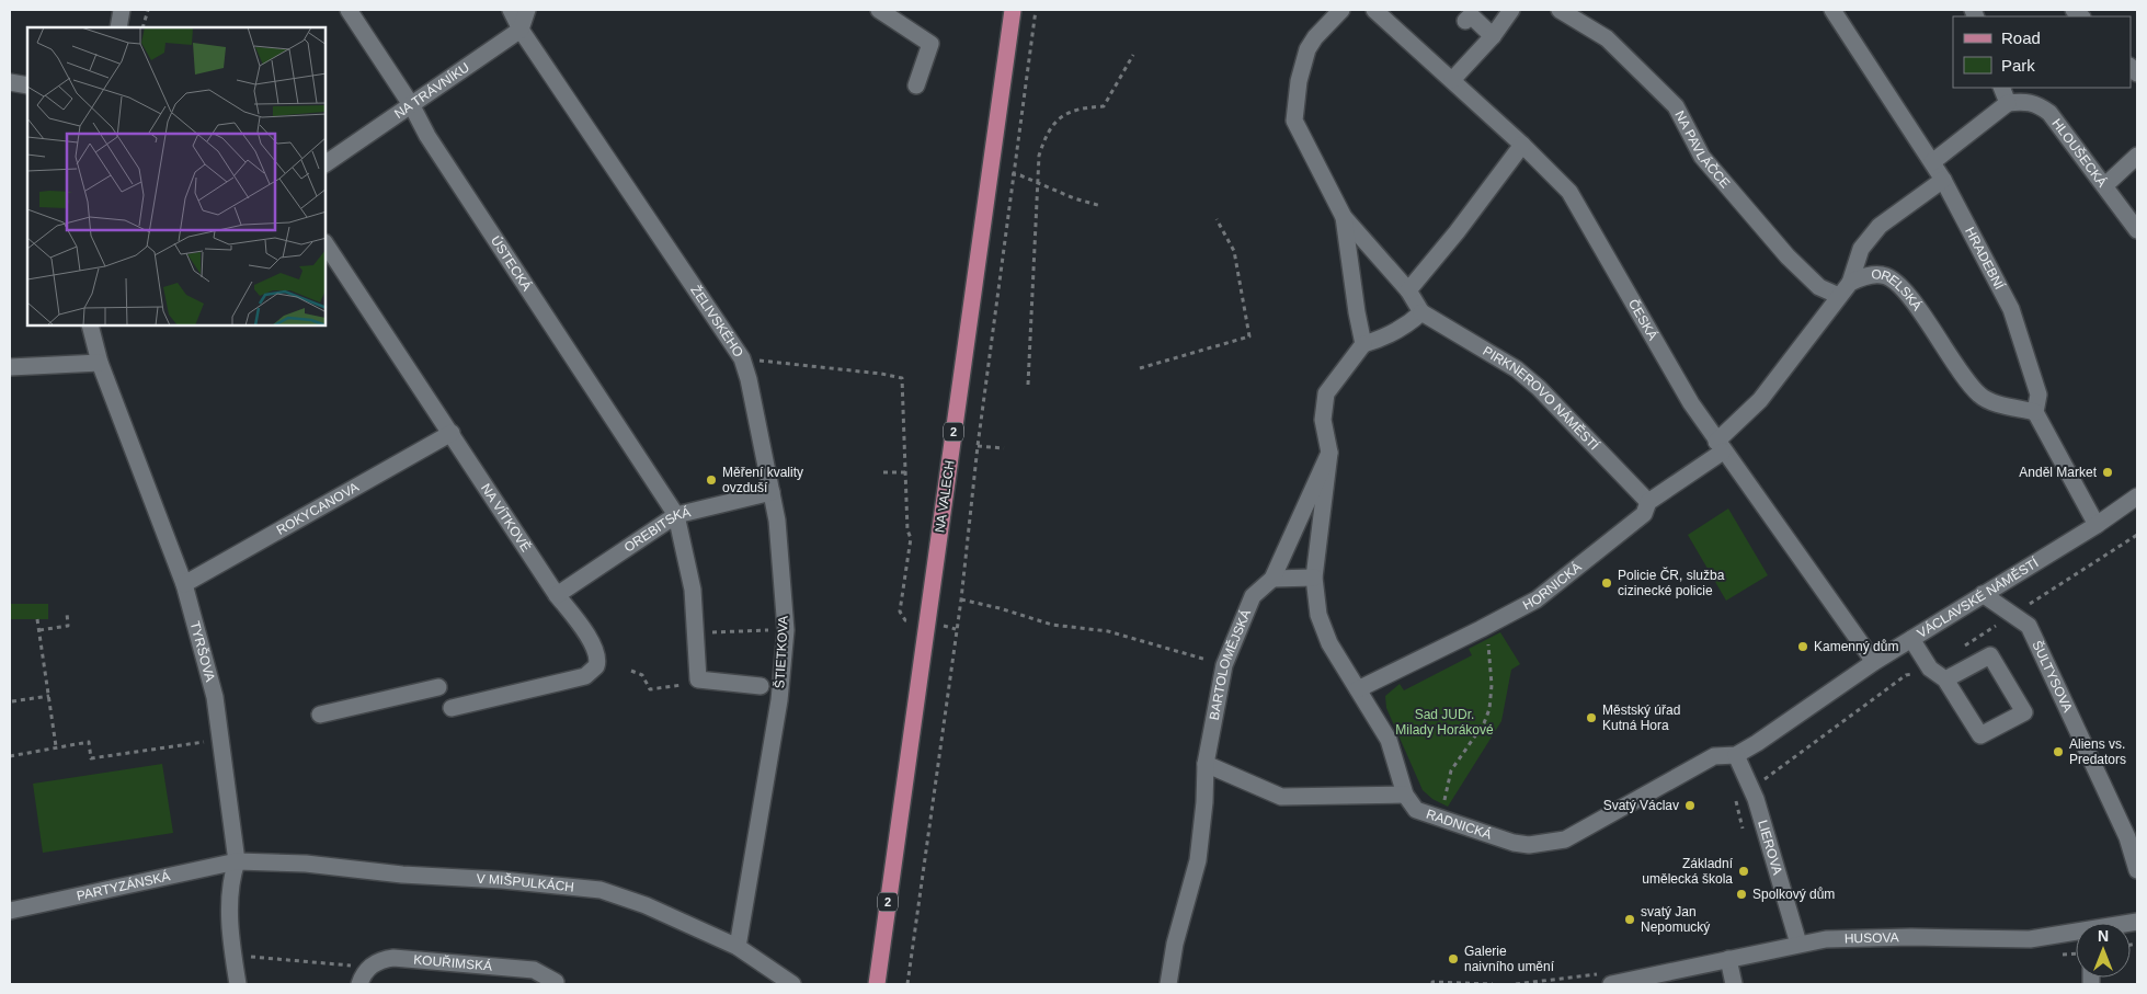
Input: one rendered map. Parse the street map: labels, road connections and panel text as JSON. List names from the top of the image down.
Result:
{
  "streets": {
    "main road": ["2", "NA VALECH"],
    "street": [
      "NA TRÁVNÍKU",
      "NA PAVLÁČCE",
      "HLOUŠECKÁ",
      "HRADEBNÍ",
      "ÚSTECKÁ",
      "ORELSKÁ",
      "ČESKÁ",
      "ŽELIVSKÉHO",
      "PIRKNEROVO NÁMĚSTÍ",
      "ROKYCANOVA",
      "NA VÍTKOVĚ",
      "OREBITSKÁ",
      "HORNICKÁ",
      "VÁCLAVSKÉ NÁMĚSTÍ",
      "TYRŠOVA",
      "ŠTIETKOVA",
      "BARTOLOMĚJSKÁ",
      "ŠULTYSOVA",
      "RADNICKÁ",
      "LIEROVA",
      "V MIŠPULKÁCH",
      "PARTYZÁNSKÁ",
      "HUSOVA",
      "KOUŘIMSKÁ"
    ]
  },
  "crossings": [
    ["NA TRÁVNÍKU", "ÚSTECKÁ"],
    ["NA TRÁVNÍKU", "ŽELIVSKÉHO"],
    ["NA PAVLÁČCE", "ORELSKÁ"],
    ["HRADEBNÍ", "ORELSKÁ"],
    ["HRADEBNÍ", "VÁCLAVSKÉ NÁMĚSTÍ"],
    ["ÚSTECKÁ", "OREBITSKÁ"],
    ["ORELSKÁ", "ČESKÁ"],
    ["ORELSKÁ", "HORNICKÁ"],
    ["ČESKÁ", "HORNICKÁ"],
    ["ČESKÁ", "VÁCLAVSKÉ NÁMĚSTÍ"],
    ["ŽELIVSKÉHO", "NA VALECH"],
    ["ŽELIVSKÉHO", "ŠTIETKOVA"],
    ["PIRKNEROVO NÁMĚSTÍ", "HORNICKÁ"],
    ["ROKYCANOVA", "NA VÍTKOVĚ"],
    ["ROKYCANOVA", "TYRŠOVA"],
    ["NA VÍTKOVĚ", "OREBITSKÁ"],
    ["OREBITSKÁ", "ŠTIETKOVA"],
    ["HORNICKÁ", "RADNICKÁ"],
    ["VÁCLAVSKÉ NÁMĚSTÍ", "ŠULTYSOVA"],
    ["VÁCLAVSKÉ NÁMĚSTÍ", "RADNICKÁ"],
    ["VÁCLAVSKÉ NÁMĚSTÍ", "LIEROVA"],
    ["TYRŠOVA", "V MIŠPULKÁCH"],
    ["TYRŠOVA", "PARTYZÁNSKÁ"],
    ["ŠTIETKOVA", "V MIŠPULKÁCH"],
    ["BARTOLOMĚJSKÁ", "RADNICKÁ"],
    ["RADNICKÁ", "LIEROVA"],
    ["LIEROVA", "HUSOVA"],
    ["V MIŠPULKÁCH", "PARTYZÁNSKÁ"]
  ],
  "parks": ["Sad JUDr. Milady Horákové"],
  "places": [
    "Anděl Market",
    "Měření kvality ovzduší",
    "Policie ČR, služba cizinecké policie",
    "Kamenný dům",
    "Městský úřad Kutná Hora",
    "Aliens vs. Predators",
    "Svatý Václav",
    "Základní umělecká škola",
    "Spolkový dům",
    "svatý Jan Nepomucký",
    "Galerie naivního umění"
  ],
  "legend": ["Road", "Park"],
  "north": "top"
}
